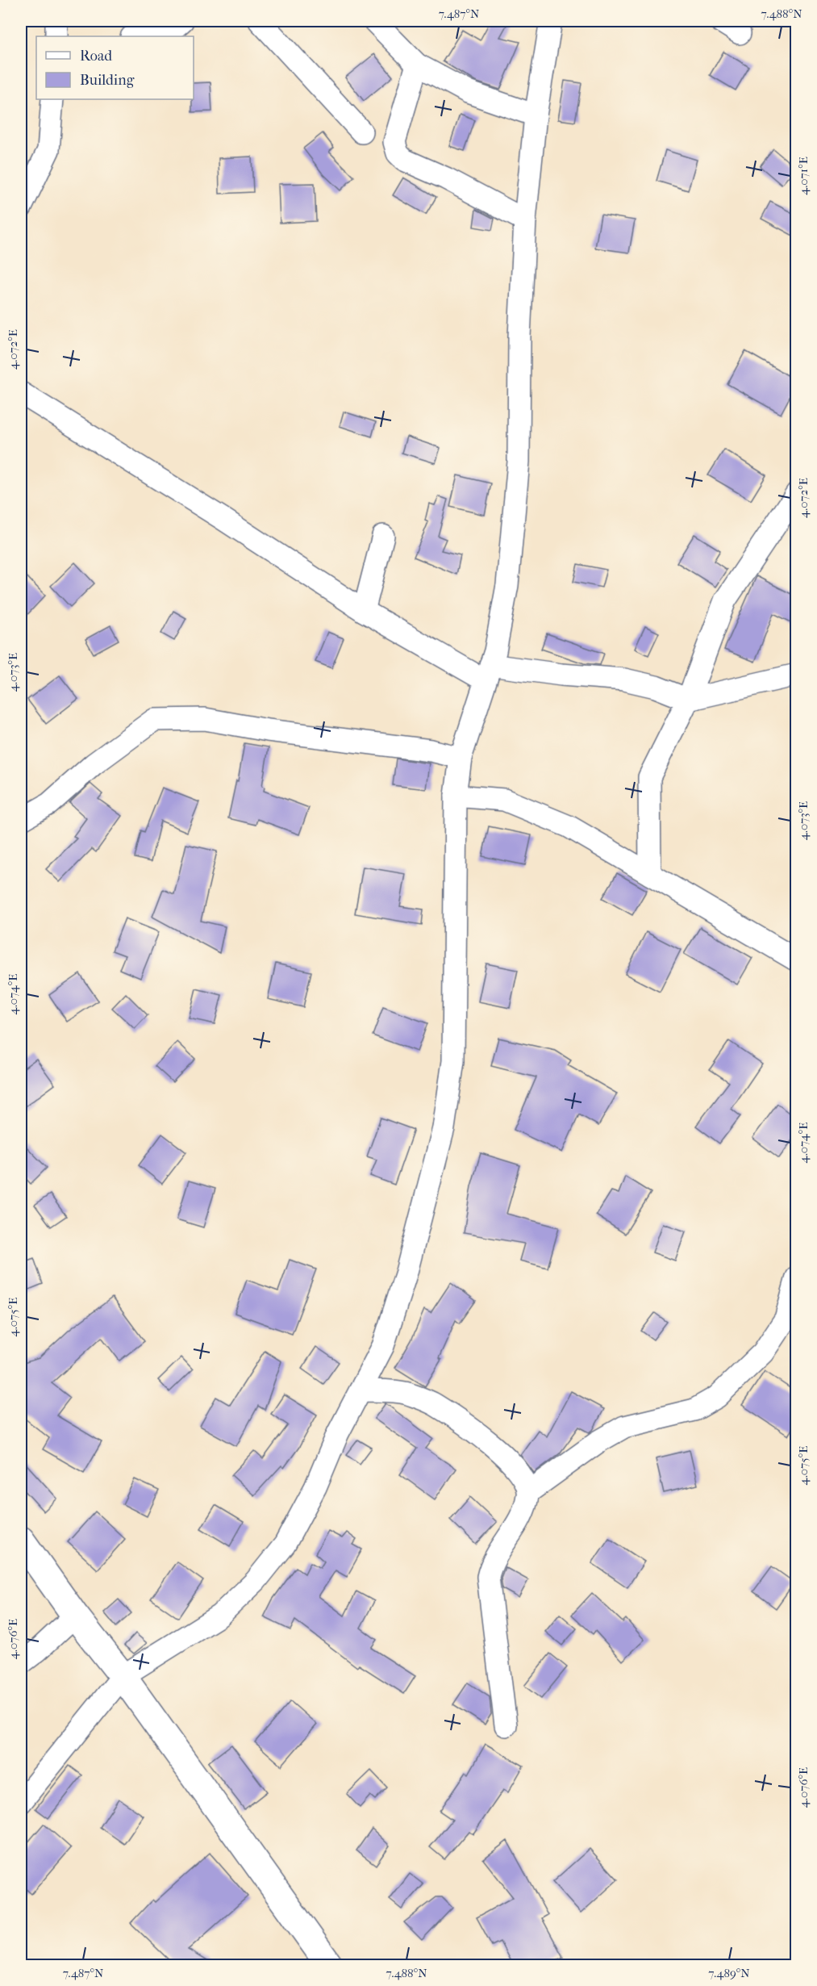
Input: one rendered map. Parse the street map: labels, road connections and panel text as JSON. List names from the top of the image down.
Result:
{
  "legend": ["Road", "Building"],
  "coordinates": [
    "7.487°N",
    "7.488°N",
    "4.071°E",
    "4.072°E",
    "4.073°E",
    "4.074°E",
    "4.075°E",
    "4.076°E",
    "7.489°N"
  ]
}
